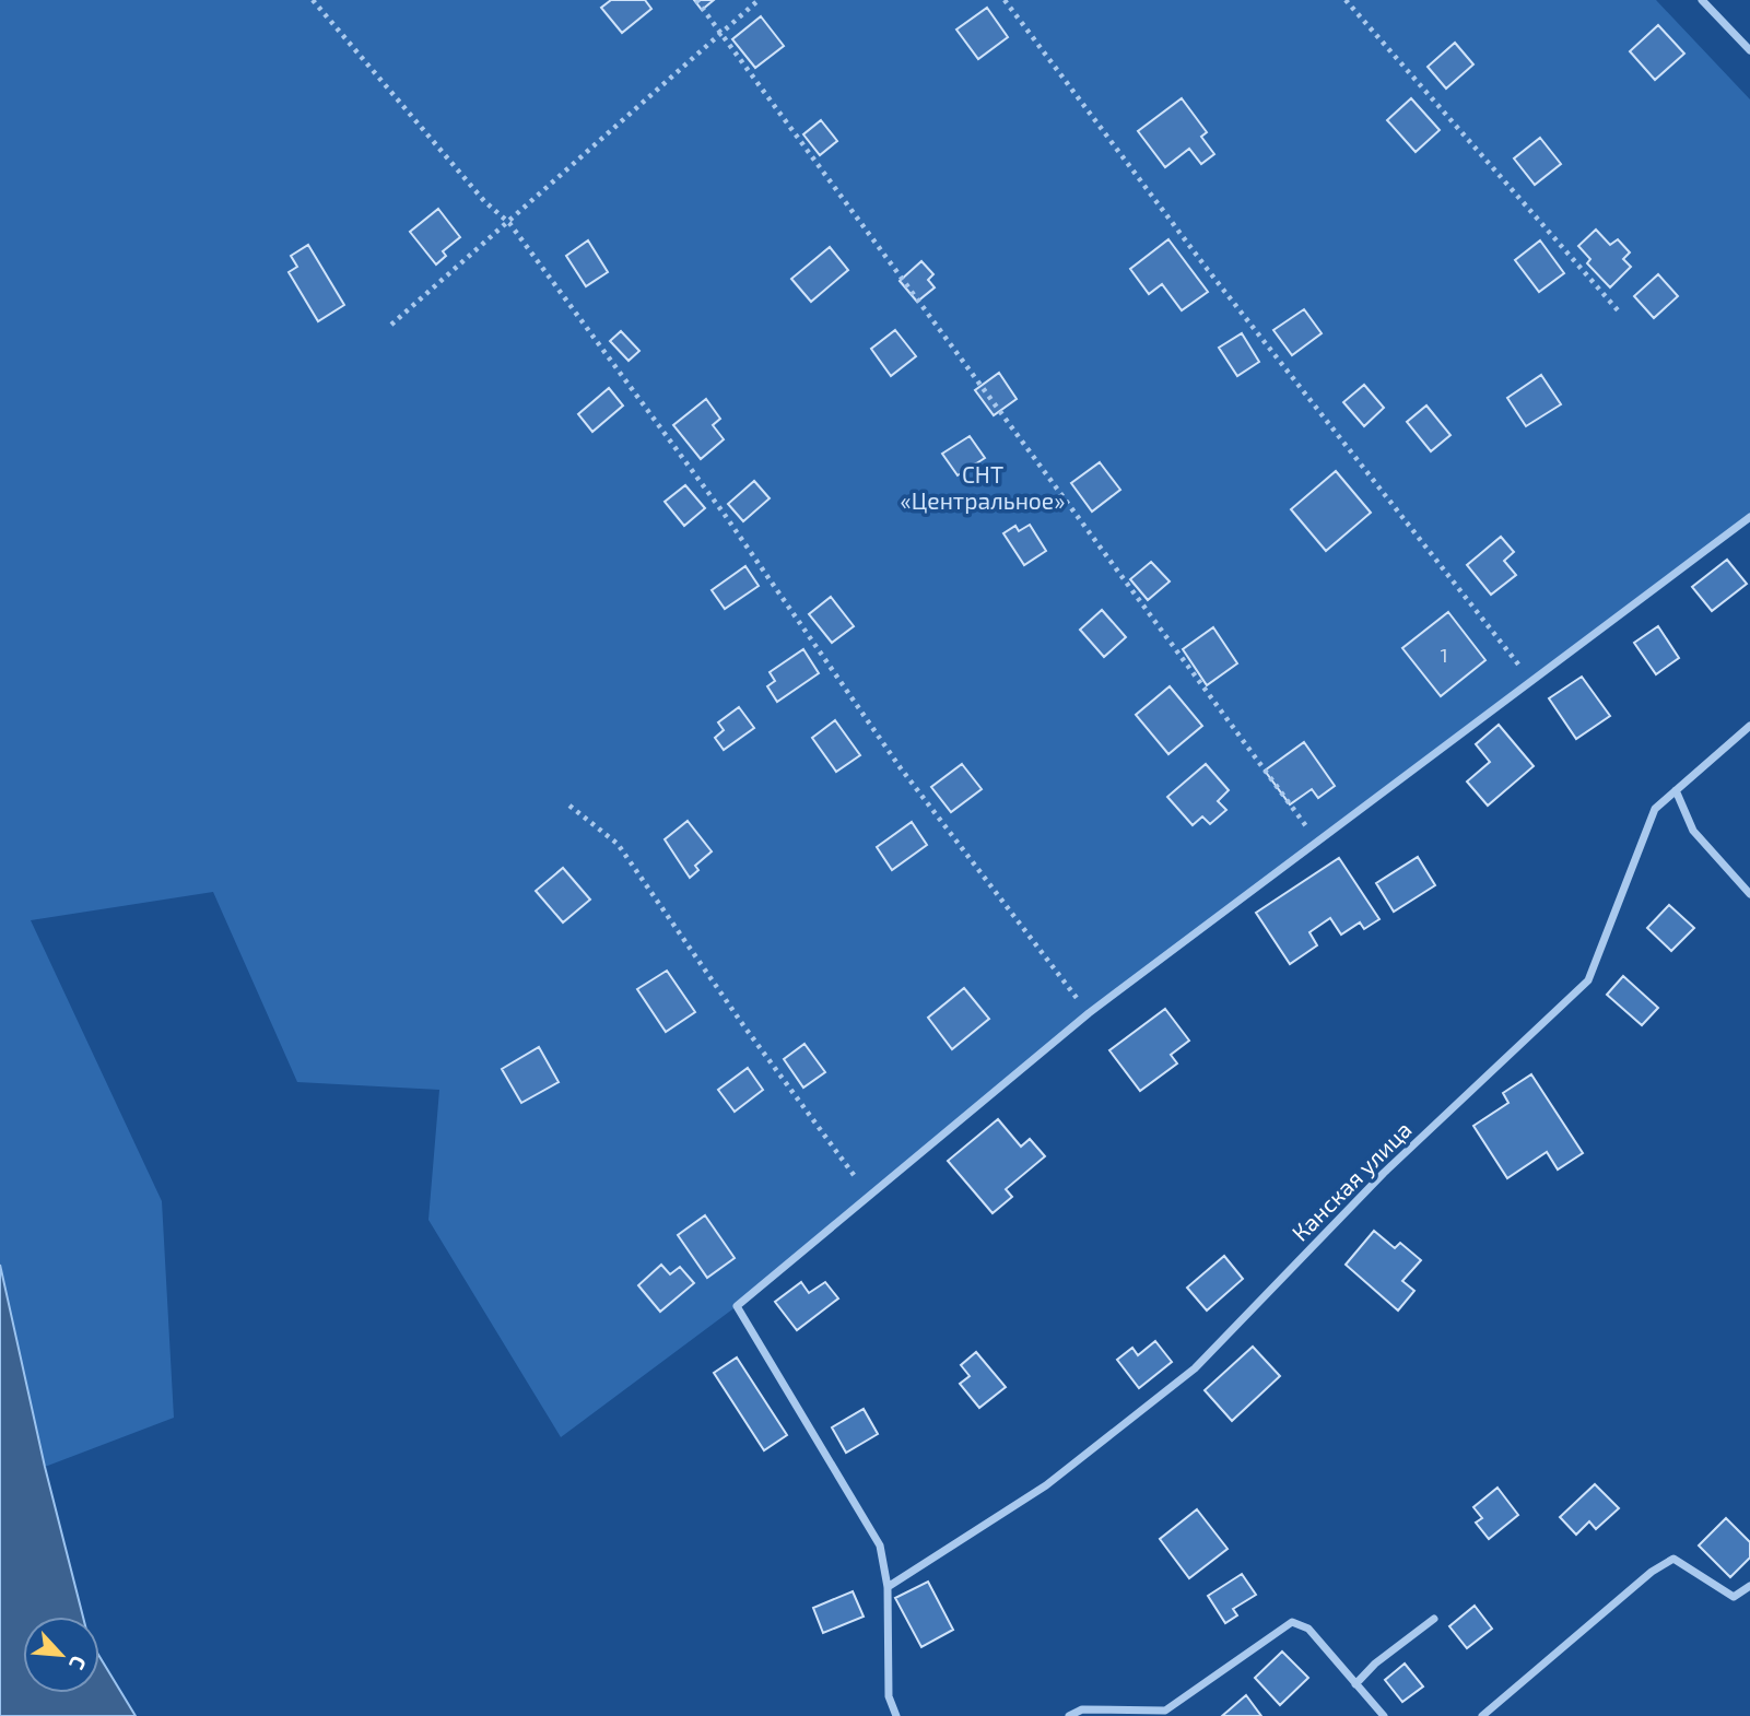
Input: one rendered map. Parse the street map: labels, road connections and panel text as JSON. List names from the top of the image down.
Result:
{
  "streets": {
    "street": ["Канская улица"]
  },
  "parks": ["СНТ «Центральное»"],
  "house_numbers": ["1"],
  "north": "bottom right"
}
